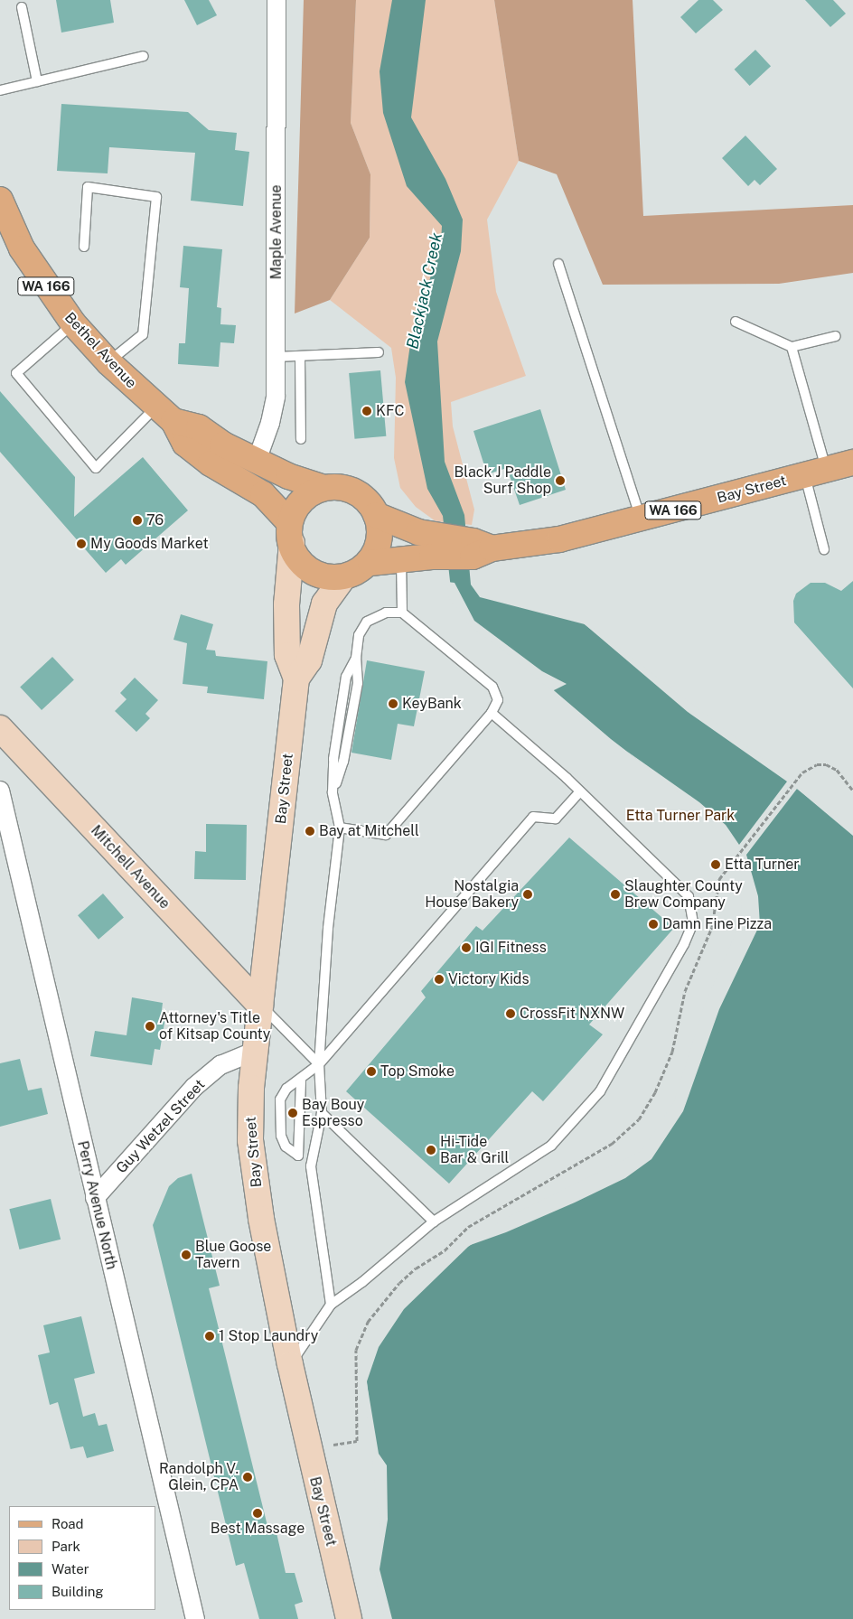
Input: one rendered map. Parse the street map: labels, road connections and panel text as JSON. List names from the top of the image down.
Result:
{
  "streets": {
    "main road": [
      "WA 166",
      "Bethel Avenue",
      "Bay Street",
      "Mitchell Avenue"
    ],
    "street": ["Maple Avenue", "Guy Wetzel Street", "Perry Avenue North"]
  },
  "crossings": [
    ["Maple Avenue", "Bethel Avenue"],
    ["WA 166", "Bethel Avenue"],
    ["WA 166", "Bay Street"],
    ["Bethel Avenue", "Bay Street"],
    ["Bay Street", "Mitchell Avenue"],
    ["Bay Street", "Guy Wetzel Street"],
    ["Guy Wetzel Street", "Perry Avenue North"]
  ],
  "water": ["Blackjack Creek"],
  "parks": ["Etta Turner Park"],
  "places": [
    "KFC",
    "Black J Paddle Surf Shop",
    "76",
    "My Goods Market",
    "KeyBank",
    "Bay at Mitchell",
    "Etta Turner",
    "Nostalgia House Bakery",
    "Slaughter County Brew Company",
    "Damn Fine Pizza",
    "IGI Fitness",
    "Victory Kids",
    "CrossFit NXNW",
    "Attorney's Title of Kitsap County",
    "Top Smoke",
    "Bay Bouy Espresso",
    "Hi-Tide Bar & Grill",
    "Blue Goose Tavern",
    "1 Stop Laundry",
    "Randolph V. Glein, CPA",
    "Best Massage"
  ],
  "legend": [
    "Road",
    "Park",
    "Water",
    "Building"
  ]
}
